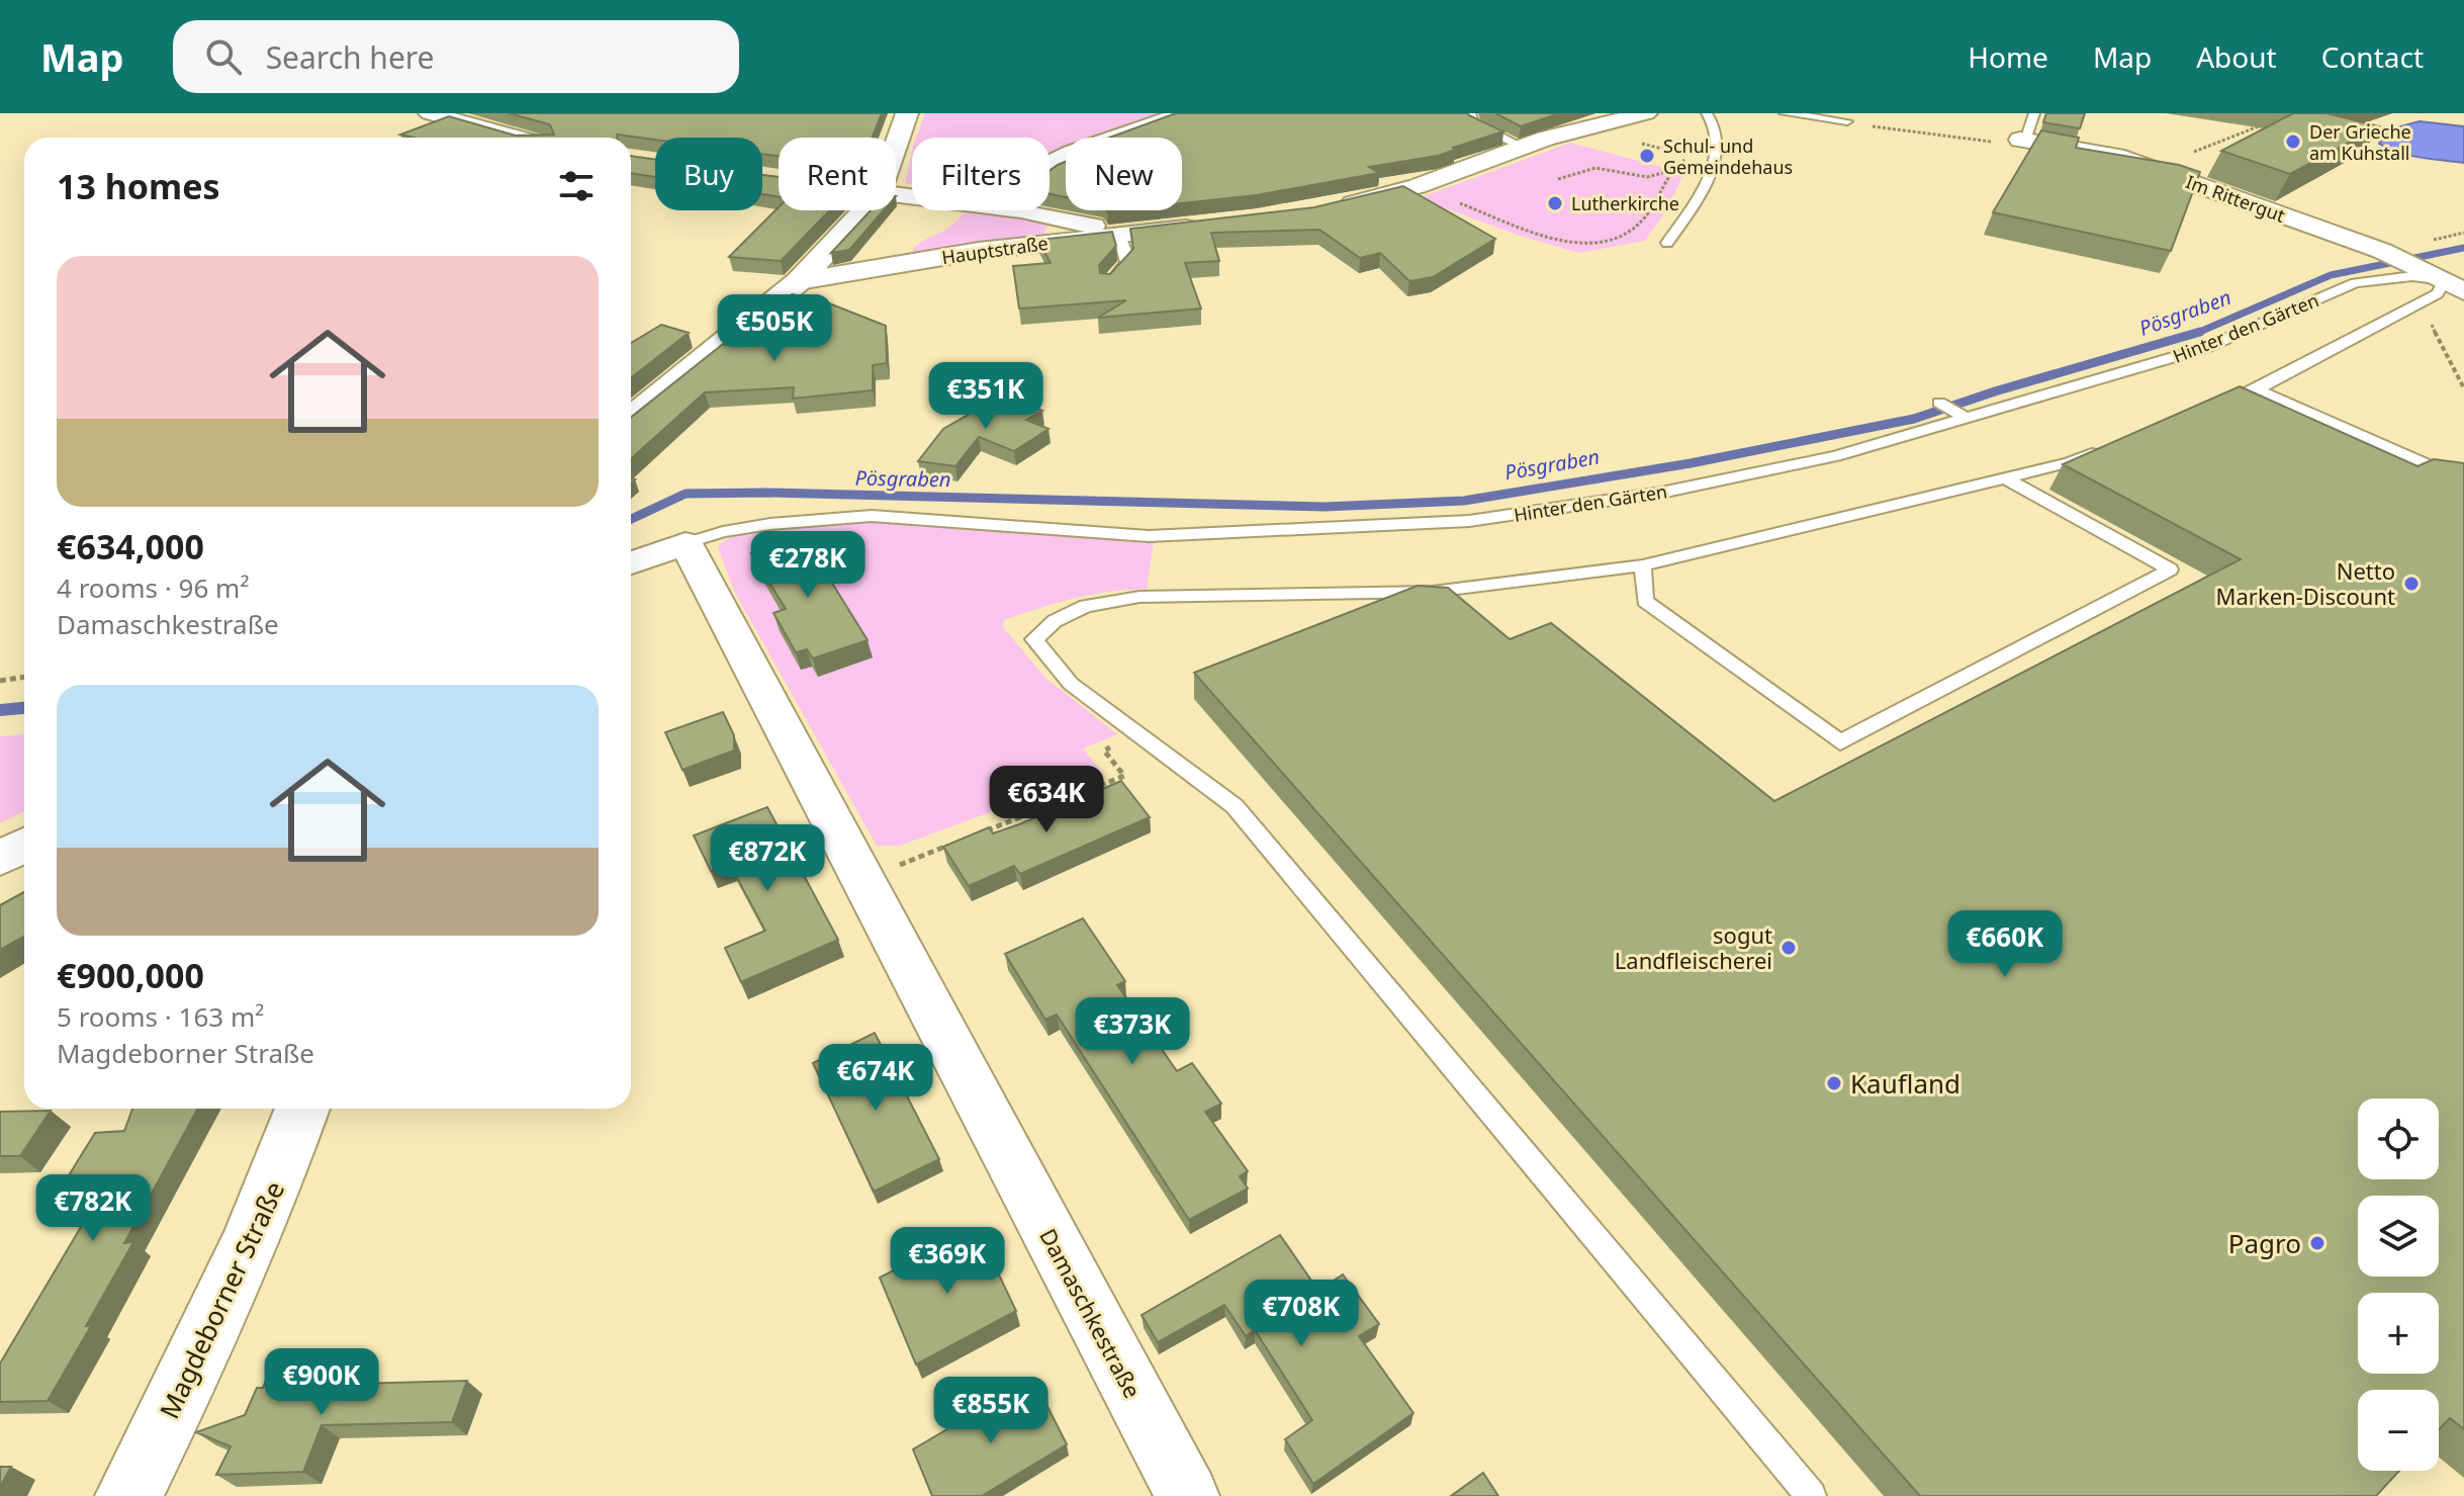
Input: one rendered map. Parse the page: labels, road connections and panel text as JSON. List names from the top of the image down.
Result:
{
  "streets": {
    "street": [
      "Im Rittergut",
      "Hauptstraße",
      "Magdeborner Straße",
      "Damaschkestraße"
    ],
    "lane": ["Hinter den Gärten"]
  },
  "crossings": [
    ["Im Rittergut", "Hinter den Gärten"],
    ["Hinter den Gärten", "Damaschkestraße"]
  ],
  "water": ["Pösgraben"],
  "places": [
    "Der Grieche am Kuhstall",
    "Schul- und Gemeindehaus",
    "Lutherkirche",
    "Netto Marken-Discount",
    "sogut Landfleischerei",
    "Kaufland",
    "Pagro"
  ],
  "page": {
    "header": "Map",
    "search": "Search here",
    "nav": [
      "Home",
      "Map",
      "About",
      "Contact"
    ],
    "chip": [
      "Buy",
      "Rent",
      "Filters",
      "New"
    ],
    "heading": "13 homes",
    "list": [
      {
        "name": "€634,000",
        "note": "4 rooms · 96 m² · Damaschkestraße"
      },
      {
        "name": "€900,000",
        "note": "5 rooms · 163 m² · Magdeborner Straße"
      }
    ],
    "price": [
      "€505K",
      "€351K",
      "€278K",
      "€634K",
      "€872K",
      "€660K",
      "€373K",
      "€674K",
      "€782K",
      "€369K",
      "€708K",
      "€900K",
      "€855K"
    ],
    "map_buttons": ["+", "−"]
  }
}
